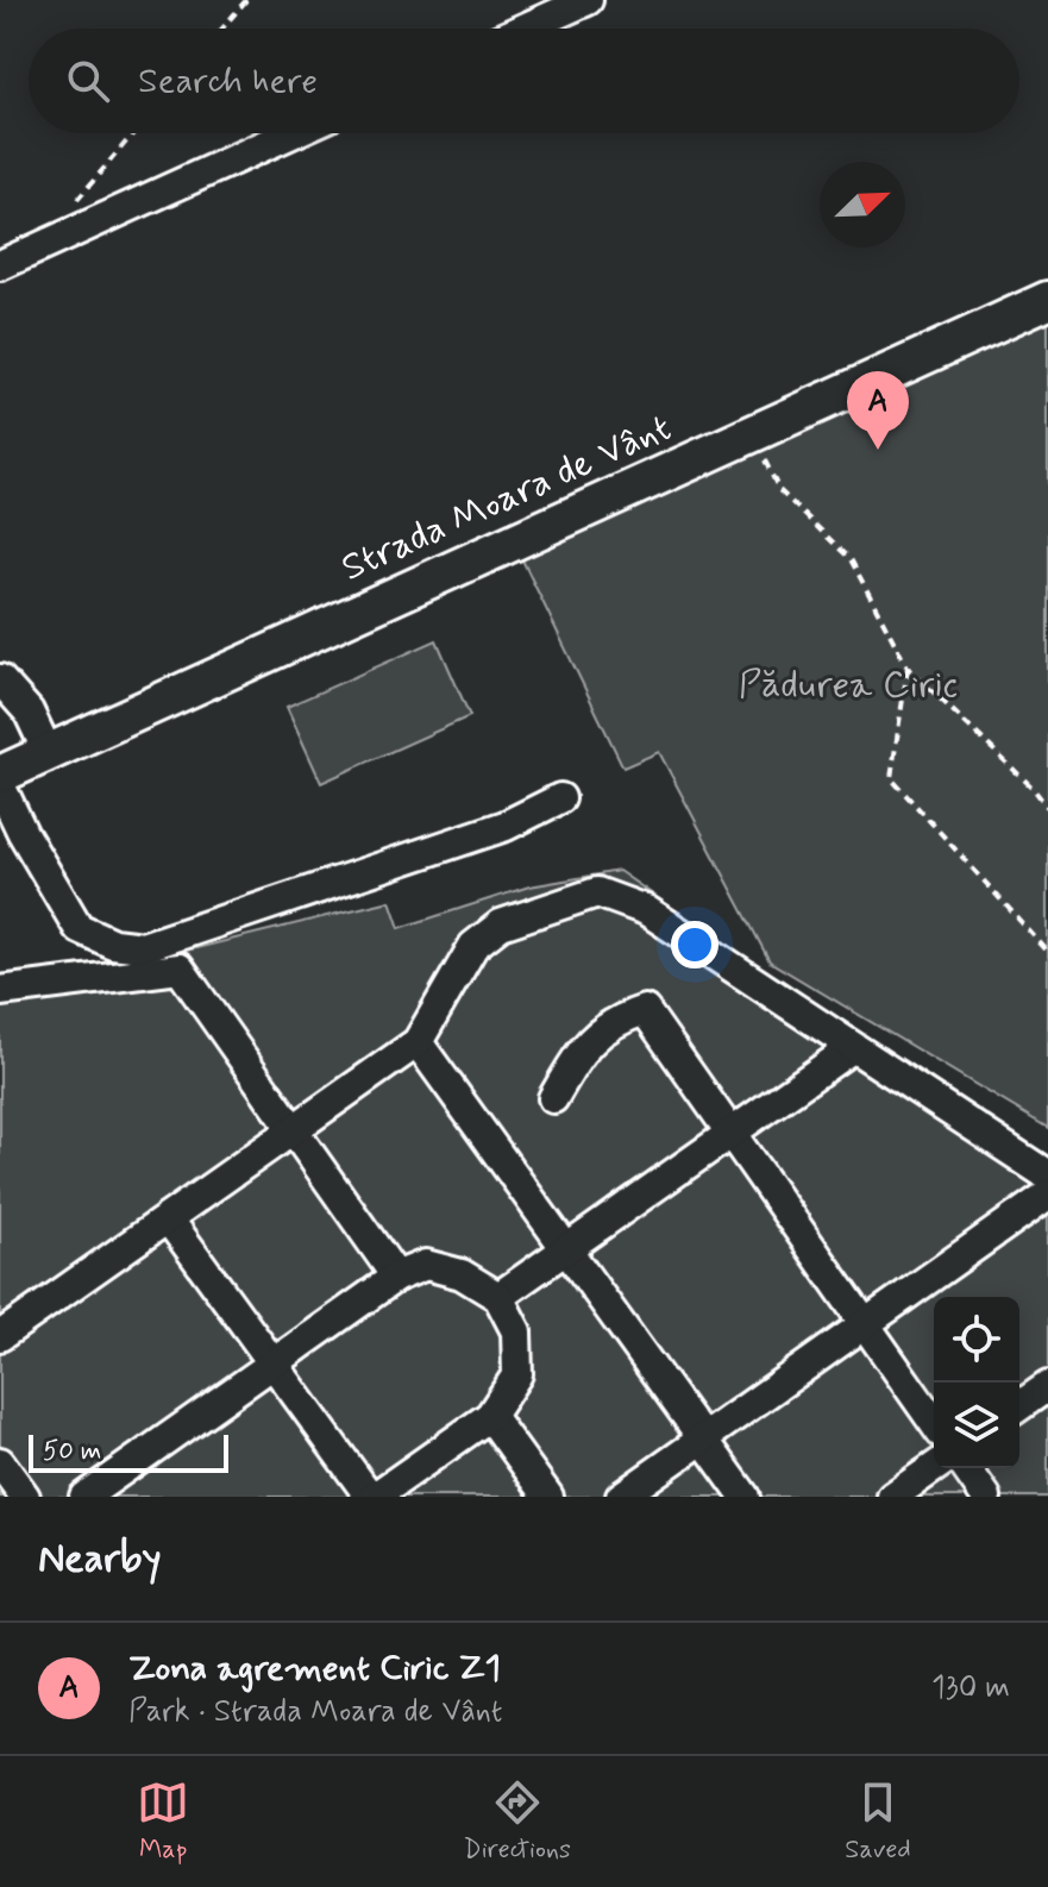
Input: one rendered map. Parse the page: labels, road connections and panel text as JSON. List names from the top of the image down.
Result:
{
  "streets": {
    "main road": ["Strada Moara de Vânt"]
  },
  "parks": ["Pădurea Ciric"],
  "scale_bar": "50 m",
  "north": "top right",
  "page": {
    "search": "Search here",
    "pins": "A",
    "scale": "50 m",
    "heading": "Nearby",
    "list": [
      {
        "mark": "A",
        "name": "Zona agrement Ciric Z1",
        "note": "Park · Strada Moara de Vânt",
        "value": "130 m"
      }
    ],
    "nav": ["Map", "Directions", "Saved"]
  }
}
